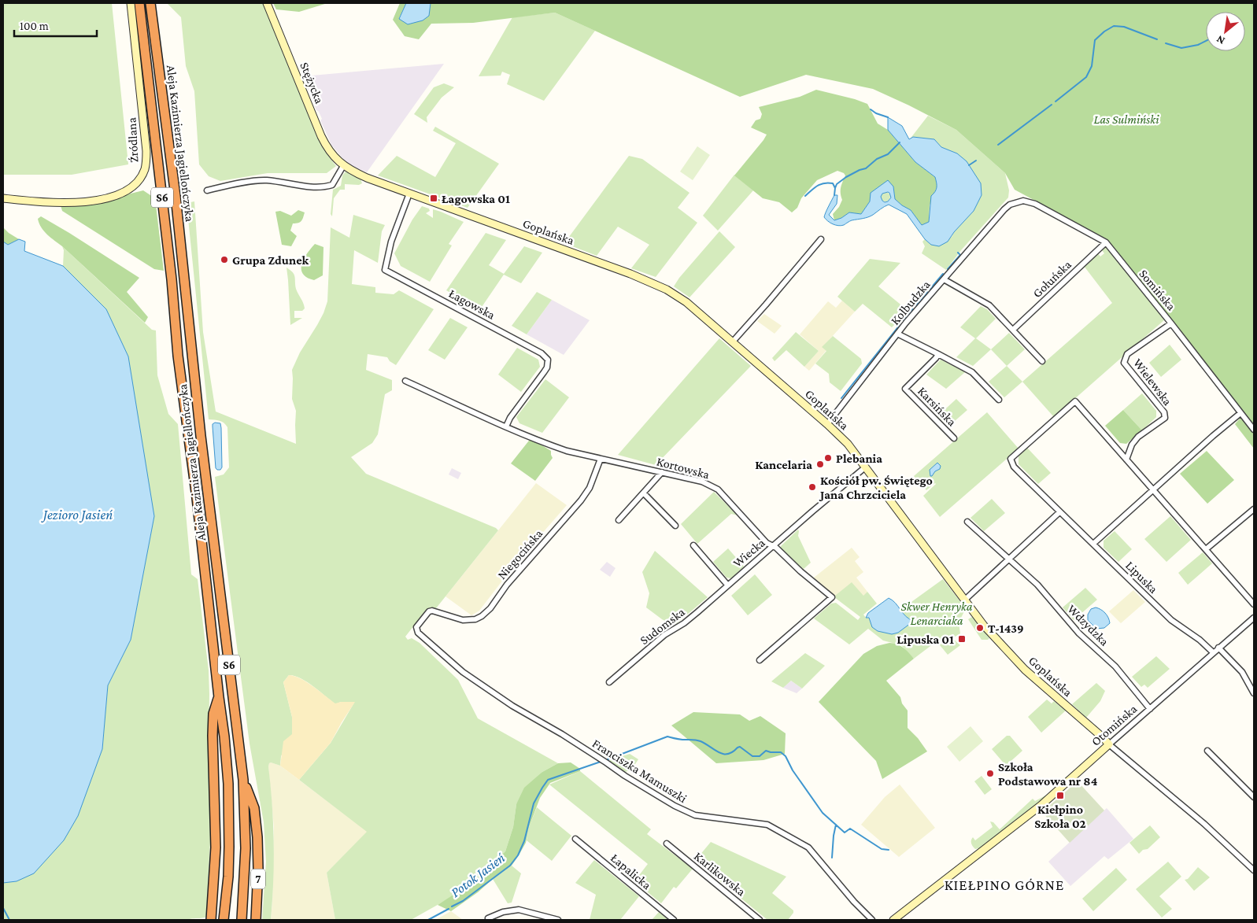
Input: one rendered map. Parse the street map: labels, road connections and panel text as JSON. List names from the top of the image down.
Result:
{
  "streets": {
    "highway": ["Aleja Kazimierza Jagiellończyka", "S6", "7"],
    "street": [
      "Stężycka",
      "Źródlana",
      "Goplańska",
      "Gołuńska",
      "Somińska",
      "Kolbudzka",
      "Łagowska",
      "Wielewska",
      "Karsińska",
      "Kortowska",
      "Wiecka",
      "Niegocińska",
      "Lipuska",
      "Wdzydzka",
      "Sudomska",
      "Otomińska",
      "Franciszka Mamuszki",
      "Łapalicka",
      "Karlikowska"
    ]
  },
  "crossings": [
    ["Stężycka", "Goplańska"],
    ["Aleja Kazimierza Jagiellończyka", "7"],
    ["Goplańska", "Kolbudzka"],
    ["Goplańska", "Łagowska"],
    ["Goplańska", "Wiecka"],
    ["Goplańska", "Otomińska"],
    ["Gołuńska", "Somińska"],
    ["Somińska", "Kolbudzka"],
    ["Somińska", "Wielewska"],
    ["Łagowska", "Kortowska"],
    ["Wielewska", "Lipuska"],
    ["Kortowska", "Wiecka"],
    ["Kortowska", "Niegocińska"],
    ["Wiecka", "Sudomska"],
    ["Niegocińska", "Franciszka Mamuszki"],
    ["Lipuska", "Otomińska"],
    ["Wdzydzka", "Otomińska"]
  ],
  "districts": ["KIEŁPINO GÓRNE"],
  "water": ["Jezioro Jasień", "Potok Jasień"],
  "parks": ["Las Sulmiński", "Skwer Henryka Lenarciaka"],
  "places": {
    "transit": ["Łagowska 01", "Lipuska 01", "Kiełpino Szkoła 02"],
    "other": [
      "Grupa Zdunek",
      "Plebania",
      "Kancelaria",
      "Kościół pw. Świętego Jana Chrzciciela",
      "T-1439",
      "Szkoła Podstawowa nr 84"
    ]
  },
  "scale_bar": "100 m",
  "north": "bottom left"
}
